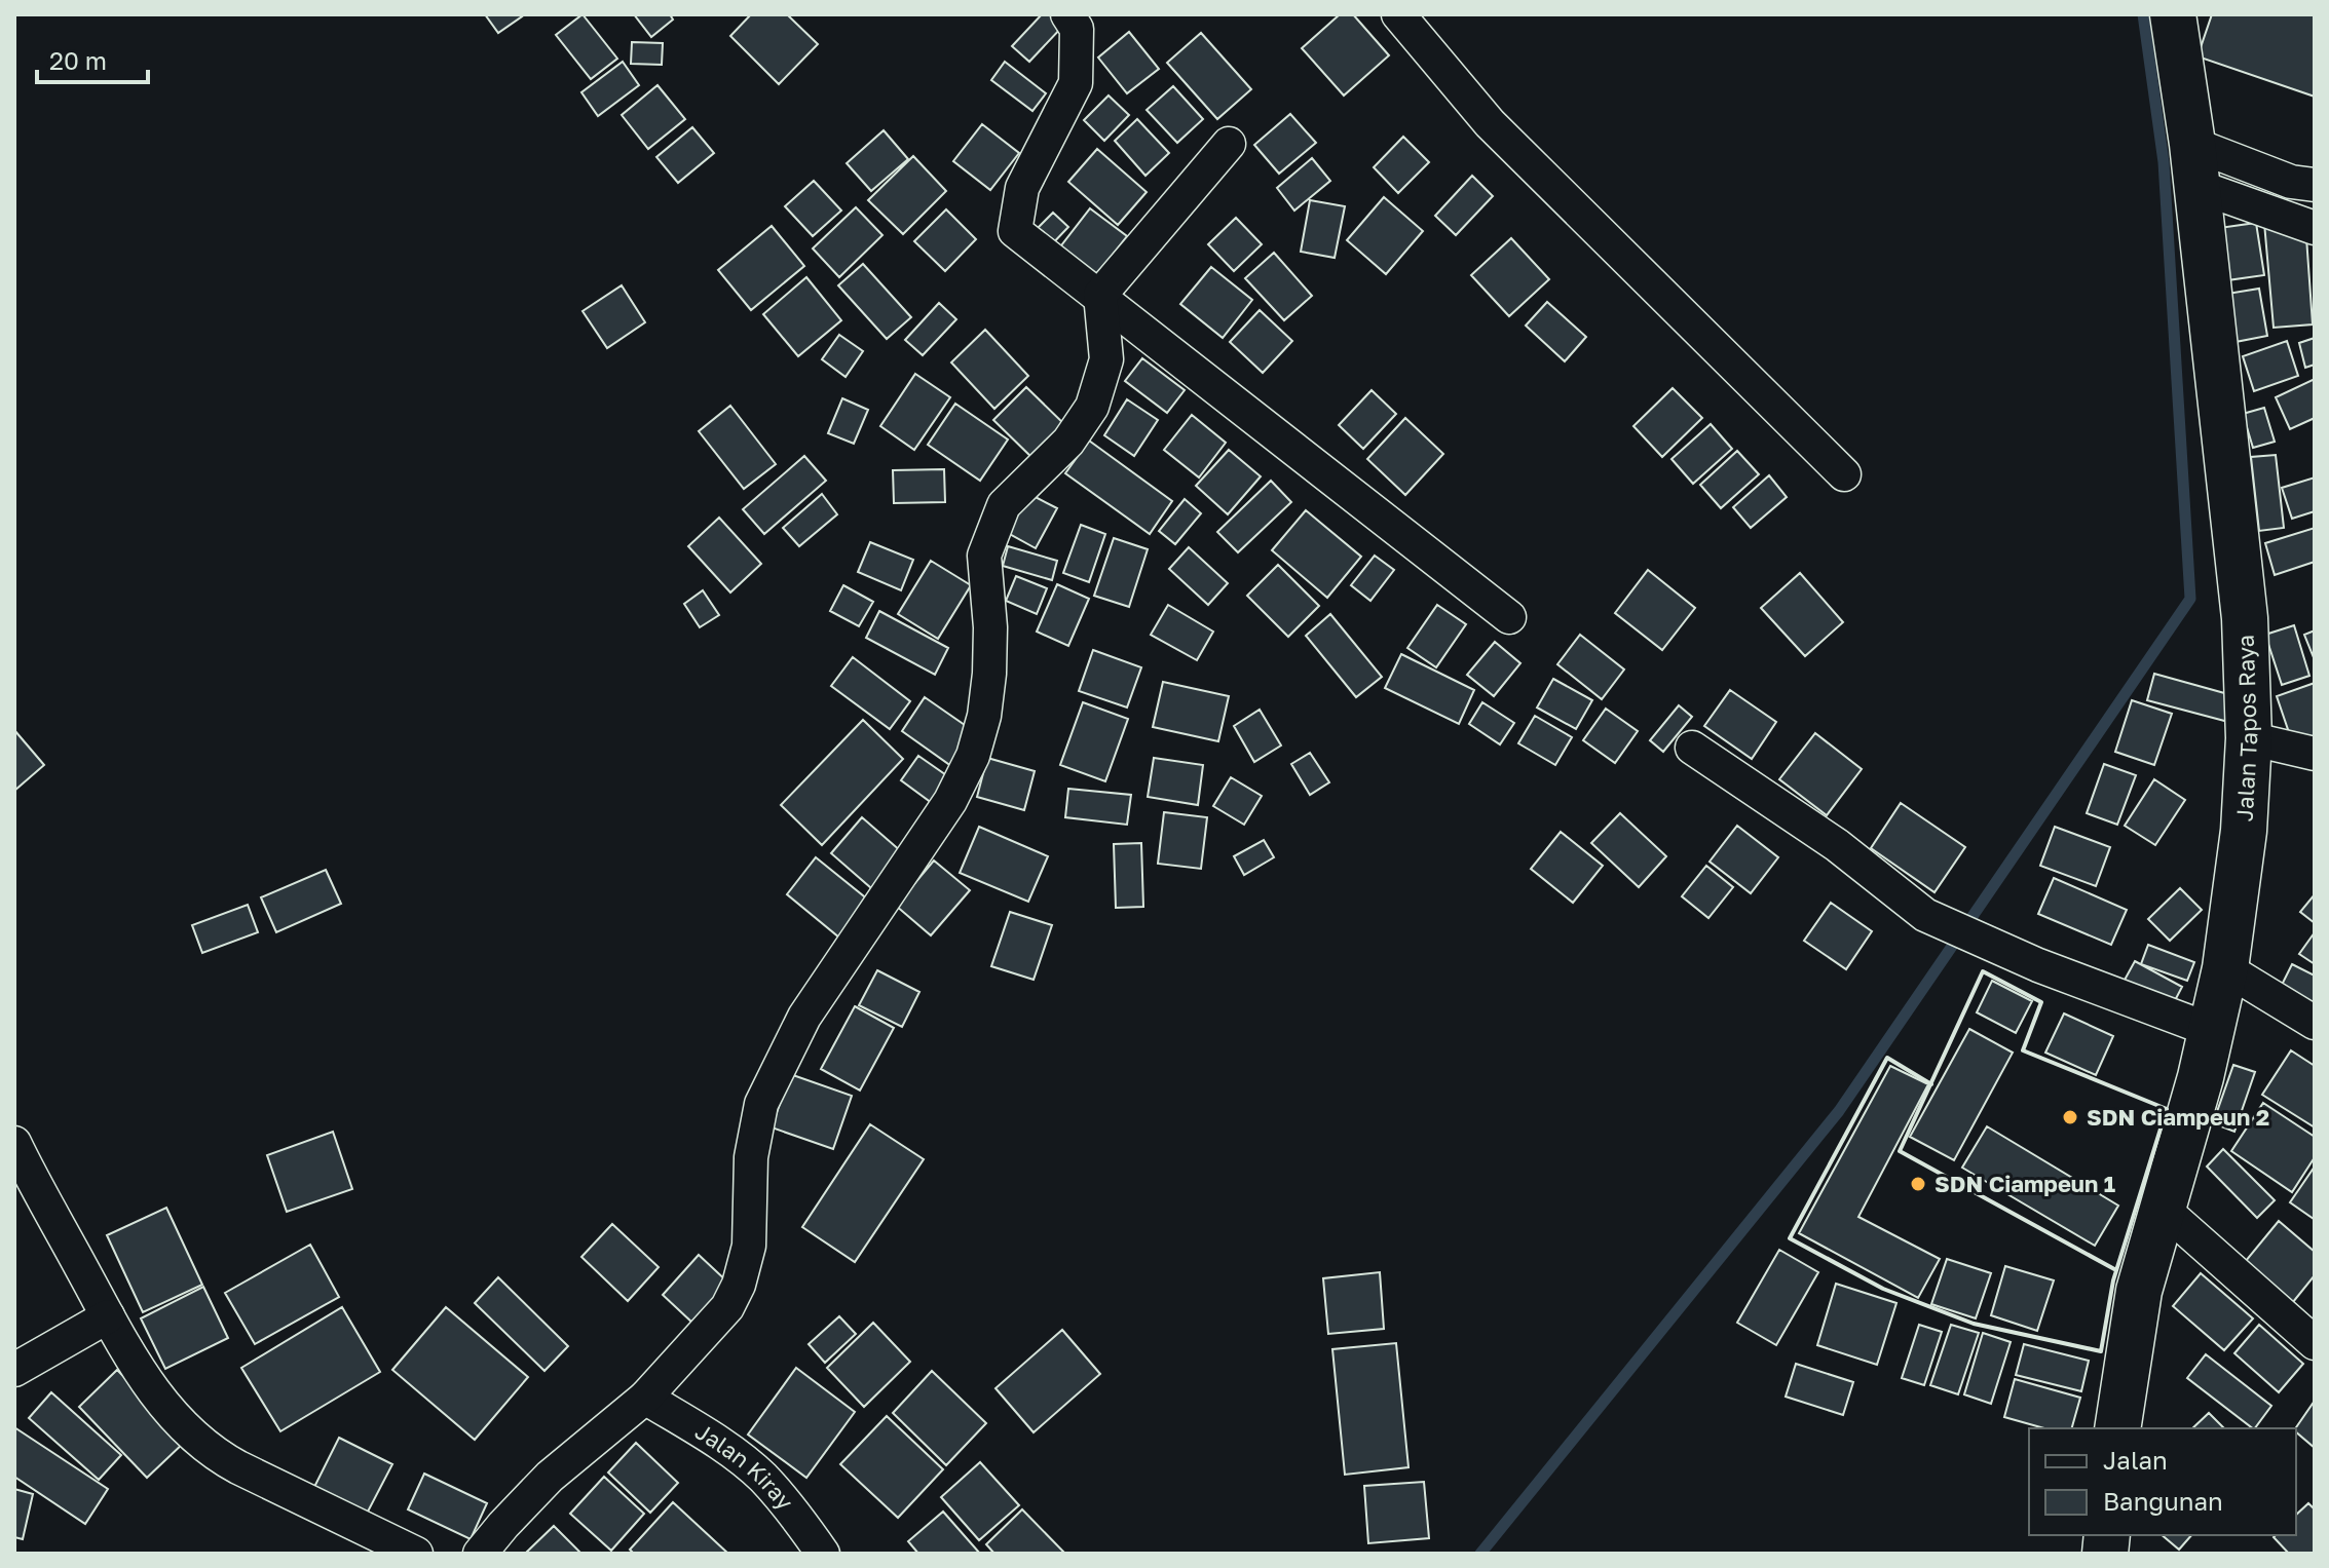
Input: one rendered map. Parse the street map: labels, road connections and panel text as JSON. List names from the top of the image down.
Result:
{
  "streets": {
    "main road": ["Jalan Tapos Raya"],
    "street": ["Jalan Kiray"]
  },
  "places": ["SDN Ciampeun 2", "SDN Ciampeun 1"],
  "legend": ["Jalan", "Bangunan"],
  "scale_bar": "20 m"
}
